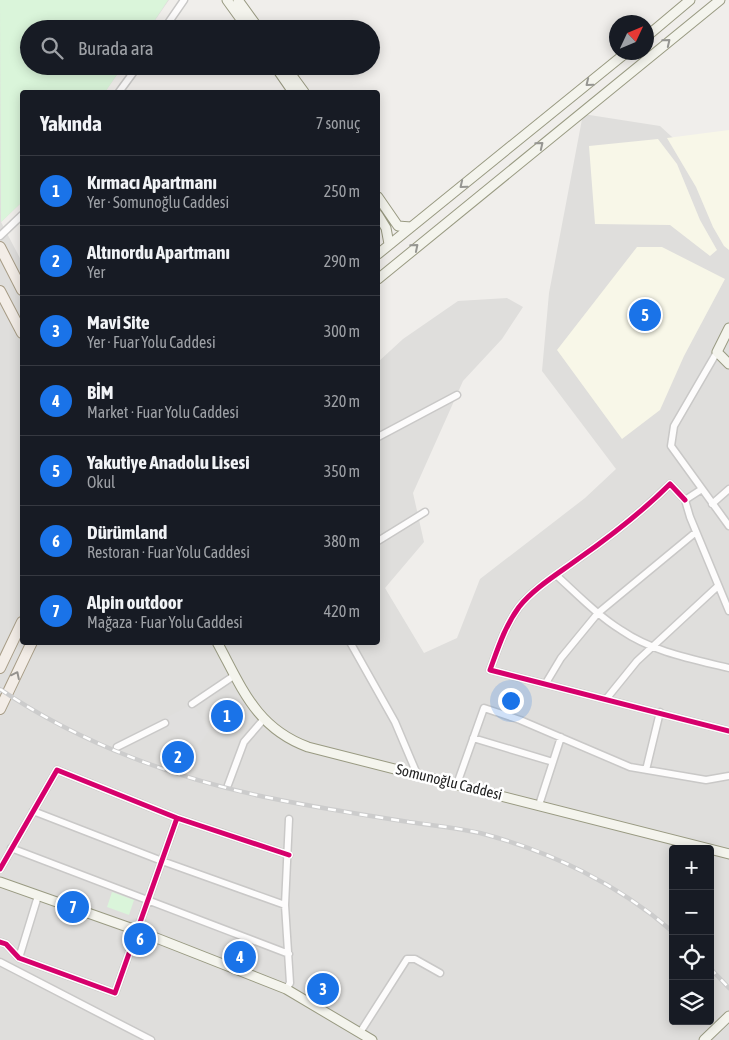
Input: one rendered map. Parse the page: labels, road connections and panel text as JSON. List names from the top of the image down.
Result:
{
  "streets": {
    "main road": ["Somunoğlu Caddesi"]
  },
  "north": "top right",
  "page": {
    "search": "Burada ara",
    "heading": ["Yakında", "7 sonuç"],
    "list": [
      {
        "mark": "1",
        "name": "Kırmacı Apartmanı",
        "note": "Yer · Somunoğlu Caddesi",
        "value": "250 m"
      },
      {
        "mark": "2",
        "name": "Altınordu Apartmanı",
        "note": "Yer",
        "value": "290 m"
      },
      {
        "mark": "3",
        "name": "Mavi Site",
        "note": "Yer · Fuar Yolu Caddesi",
        "value": "300 m"
      },
      {
        "mark": "4",
        "name": "BİM",
        "note": "Market · Fuar Yolu Caddesi",
        "value": "320 m"
      },
      {
        "mark": "5",
        "name": "Yakutiye Anadolu Lisesi",
        "note": "Okul",
        "value": "350 m"
      },
      {
        "mark": "6",
        "name": "Dürümland",
        "note": "Restoran · Fuar Yolu Caddesi",
        "value": "380 m"
      },
      {
        "mark": "7",
        "name": "Alpin outdoor",
        "note": "Mağaza · Fuar Yolu Caddesi",
        "value": "420 m"
      }
    ],
    "pins": [
      "5",
      "1",
      "2",
      "7",
      "6",
      "4",
      "3"
    ],
    "map_buttons": ["+", "−"]
  }
}
